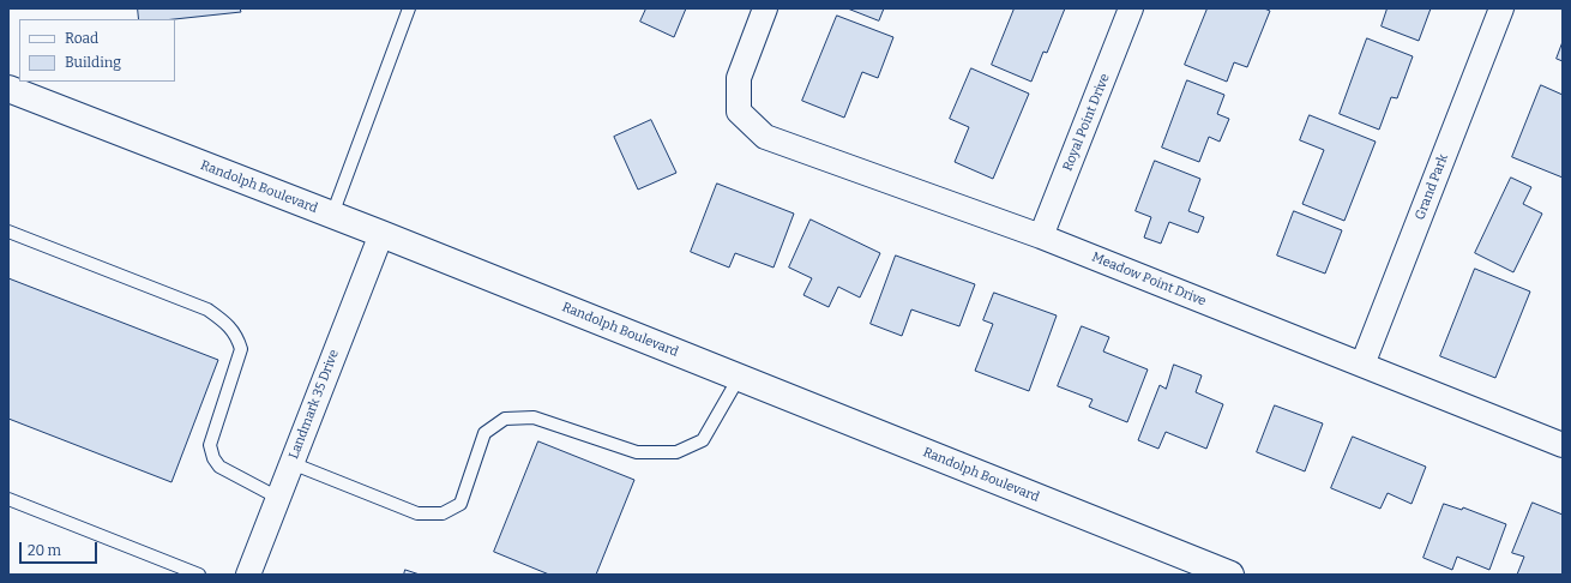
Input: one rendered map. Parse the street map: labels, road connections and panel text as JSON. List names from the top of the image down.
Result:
{
  "streets": {
    "main road": ["Randolph Boulevard"],
    "street": [
      "Royal Point Drive",
      "Grand Park",
      "Meadow Point Drive",
      "Landmark 35 Drive"
    ]
  },
  "crossings": [
    ["Royal Point Drive", "Meadow Point Drive"],
    ["Randolph Boulevard", "Landmark 35 Drive"],
    ["Grand Park", "Meadow Point Drive"]
  ],
  "legend": ["Road", "Building"],
  "scale_bar": "20 m"
}
